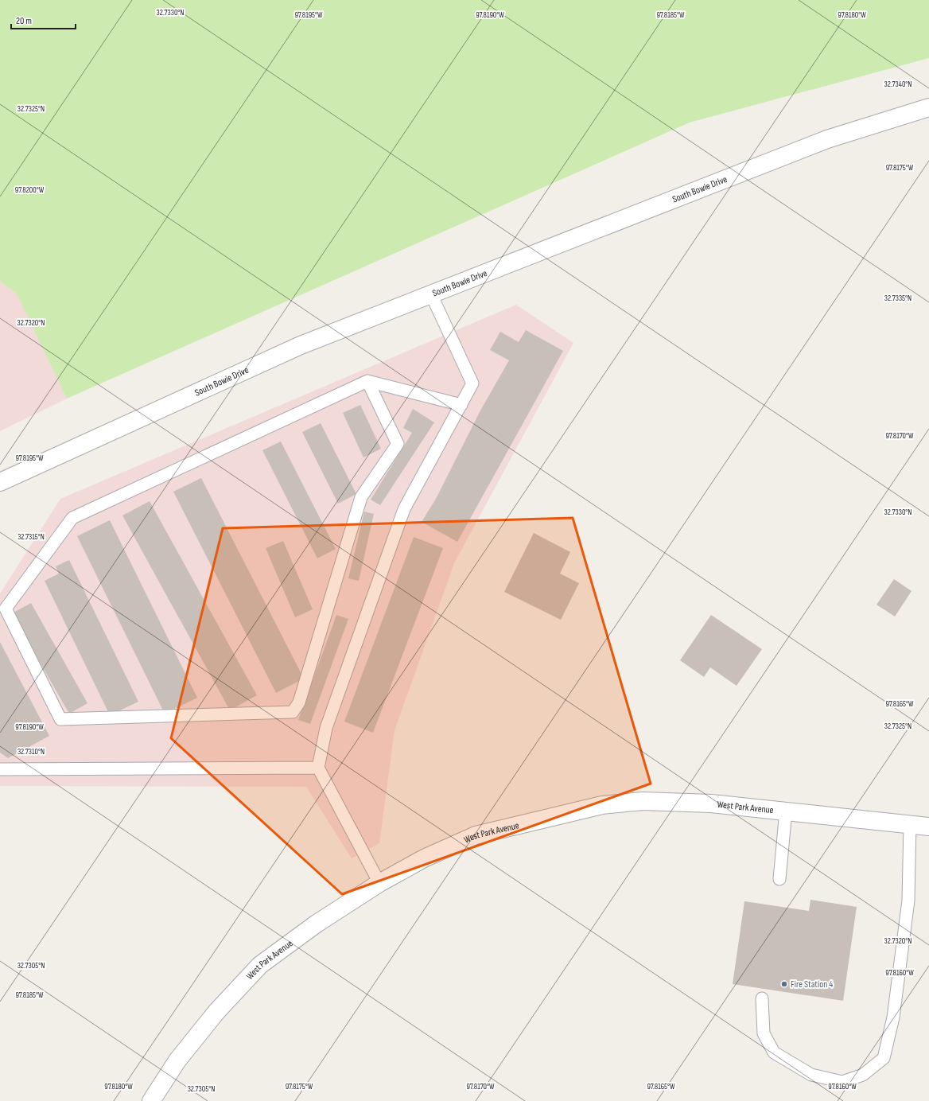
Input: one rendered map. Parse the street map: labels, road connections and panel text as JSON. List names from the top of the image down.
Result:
{
  "streets": {
    "street": ["South Bowie Drive", "West Park Avenue"]
  },
  "places": ["Fire Station 4"],
  "scale_bar": "20 m",
  "coordinates": [
    "32.7330°N",
    "97.8195°W",
    "97.8185°W",
    "97.8180°W",
    "97.8190°W",
    "32.7340°N",
    "32.7325°N",
    "97.8175°W",
    "97.8200°W",
    "32.7335°N",
    "32.7320°N",
    "97.8170°W",
    "32.7315°N",
    "97.8165°W",
    "32.7310°N",
    "32.7305°N",
    "97.8160°W"
  ]
}
